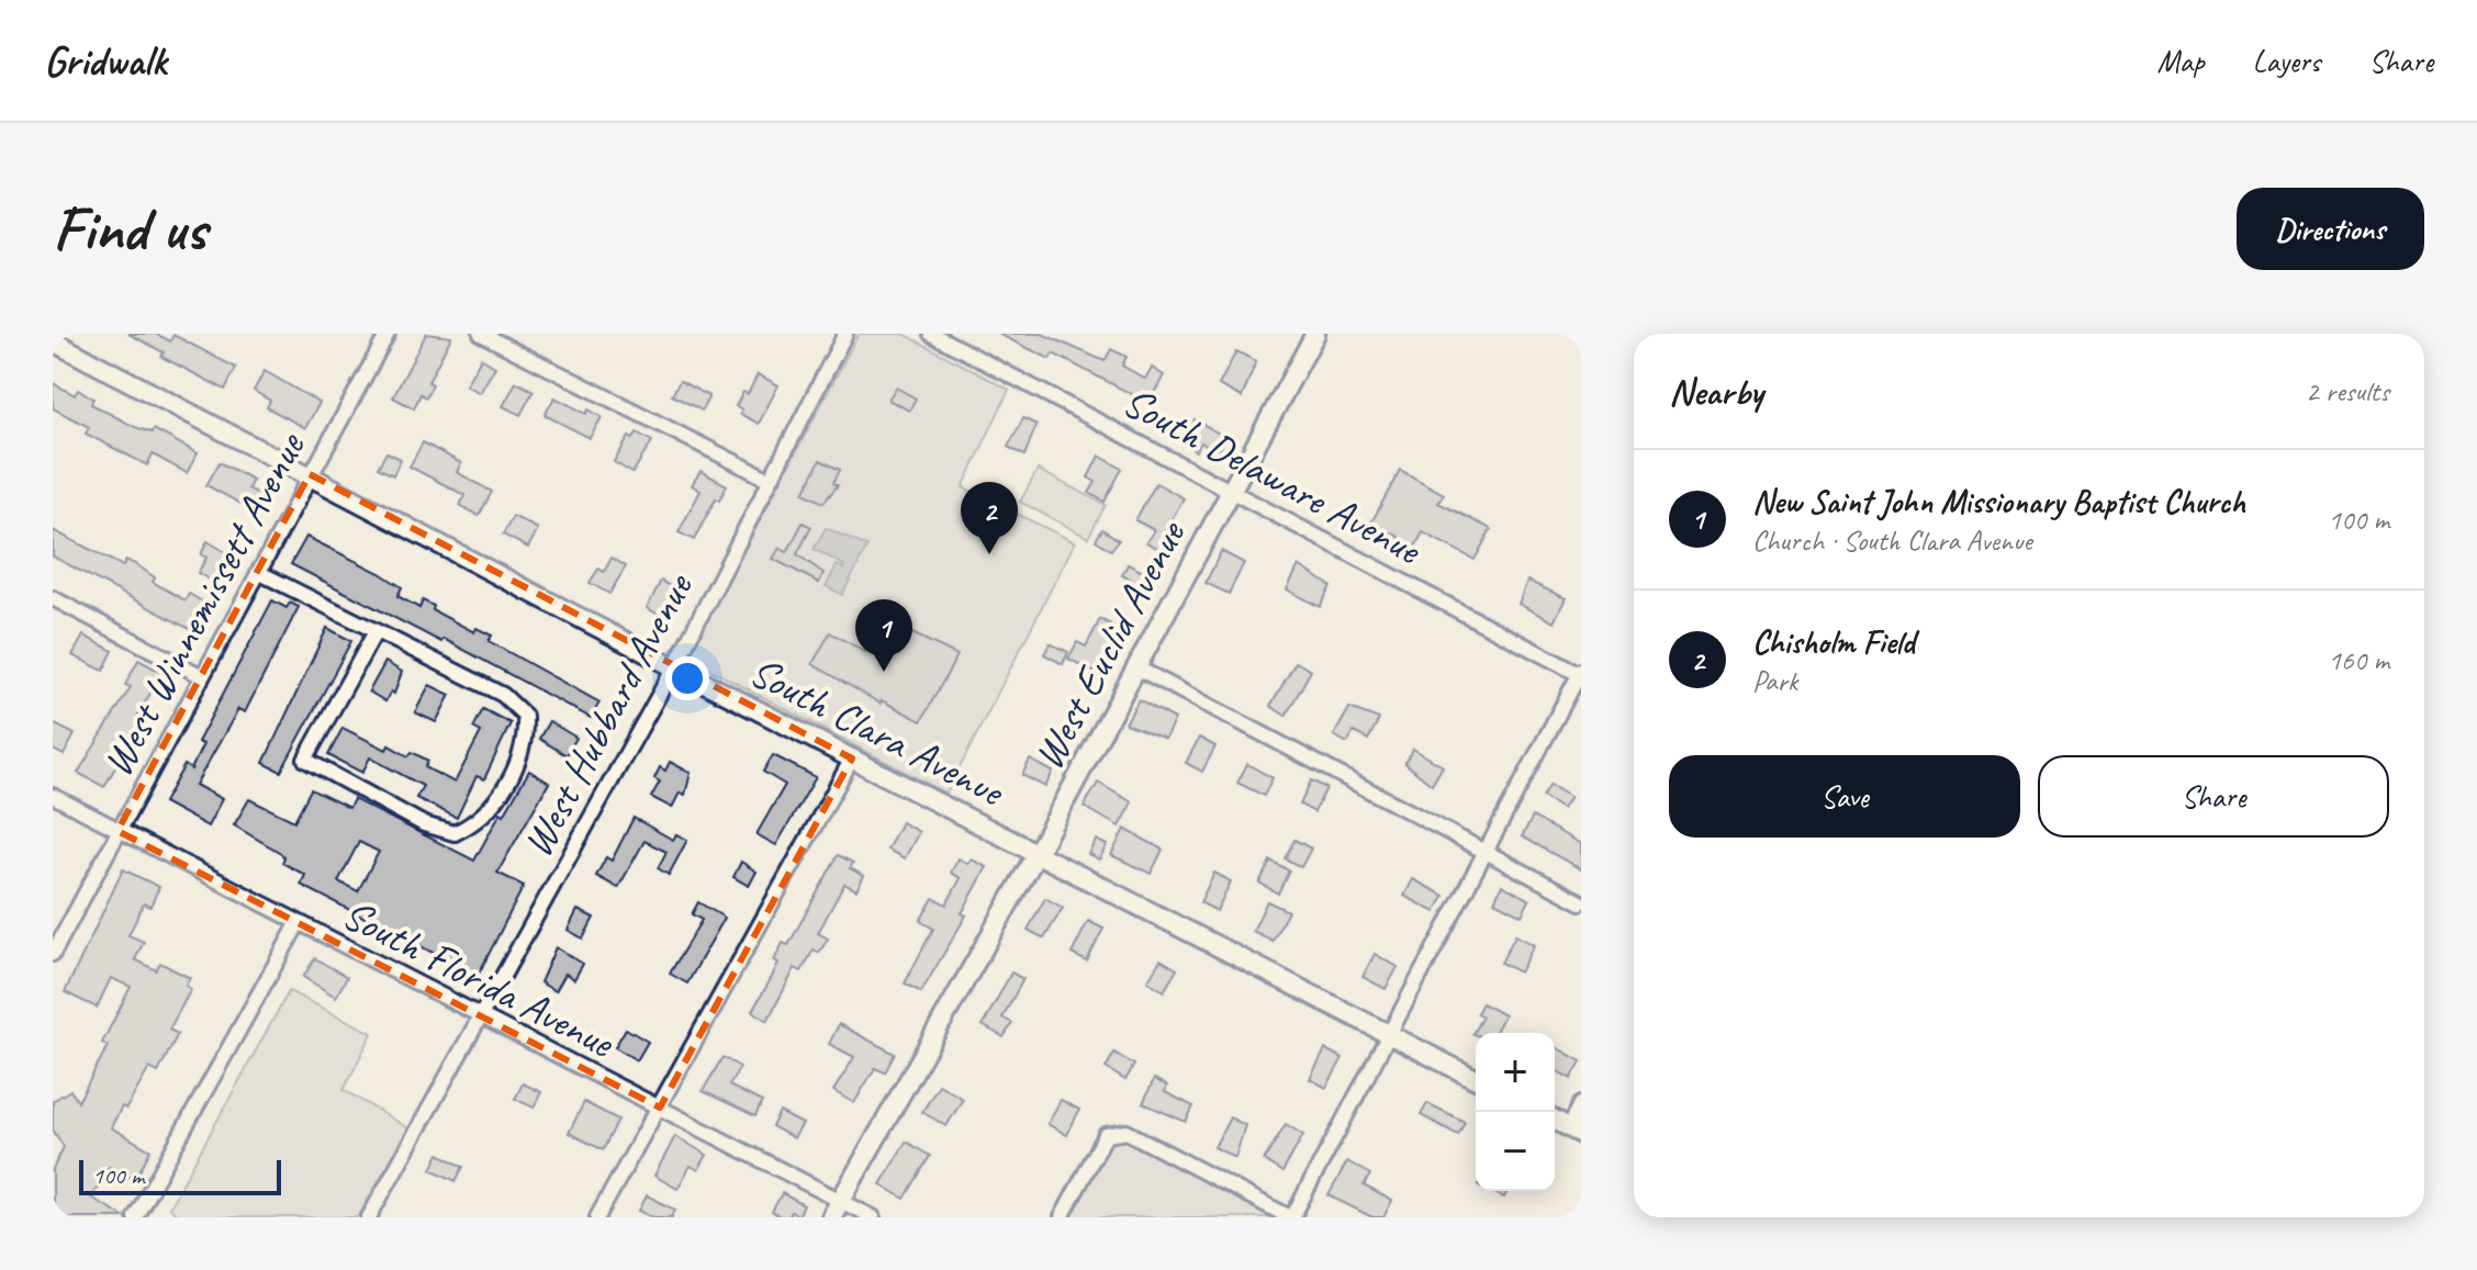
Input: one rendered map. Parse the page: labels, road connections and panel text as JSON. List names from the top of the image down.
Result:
{
  "streets": {
    "street": [
      "South Delaware Avenue",
      "West Winnemissett Avenue",
      "West Euclid Avenue",
      "West Hubbard Avenue",
      "South Clara Avenue",
      "South Florida Avenue"
    ]
  },
  "crossings": [
    ["South Delaware Avenue", "West Euclid Avenue"],
    ["West Winnemissett Avenue", "South Clara Avenue"],
    ["West Winnemissett Avenue", "South Florida Avenue"],
    ["West Euclid Avenue", "South Clara Avenue"],
    ["West Euclid Avenue", "South Florida Avenue"],
    ["West Hubbard Avenue", "South Clara Avenue"],
    ["West Hubbard Avenue", "South Florida Avenue"]
  ],
  "scale_bar": "100 m",
  "page": {
    "header": "Gridwalk",
    "nav": ["Map", "Layers", "Share"],
    "buttons": [
      "Directions",
      ["Save", "Share"]
    ],
    "title": "Find us",
    "heading": ["Nearby", "2 results"],
    "list": [
      {
        "mark": "1",
        "name": "New Saint John Missionary Baptist Church",
        "note": "Church · South Clara Avenue",
        "value": "100 m"
      },
      {
        "mark": "2",
        "name": "Chisholm Field",
        "note": "Park",
        "value": "160 m"
      }
    ],
    "pins": ["2", "1"],
    "map_buttons": ["+", "−"],
    "scale": "100 m"
  }
}
